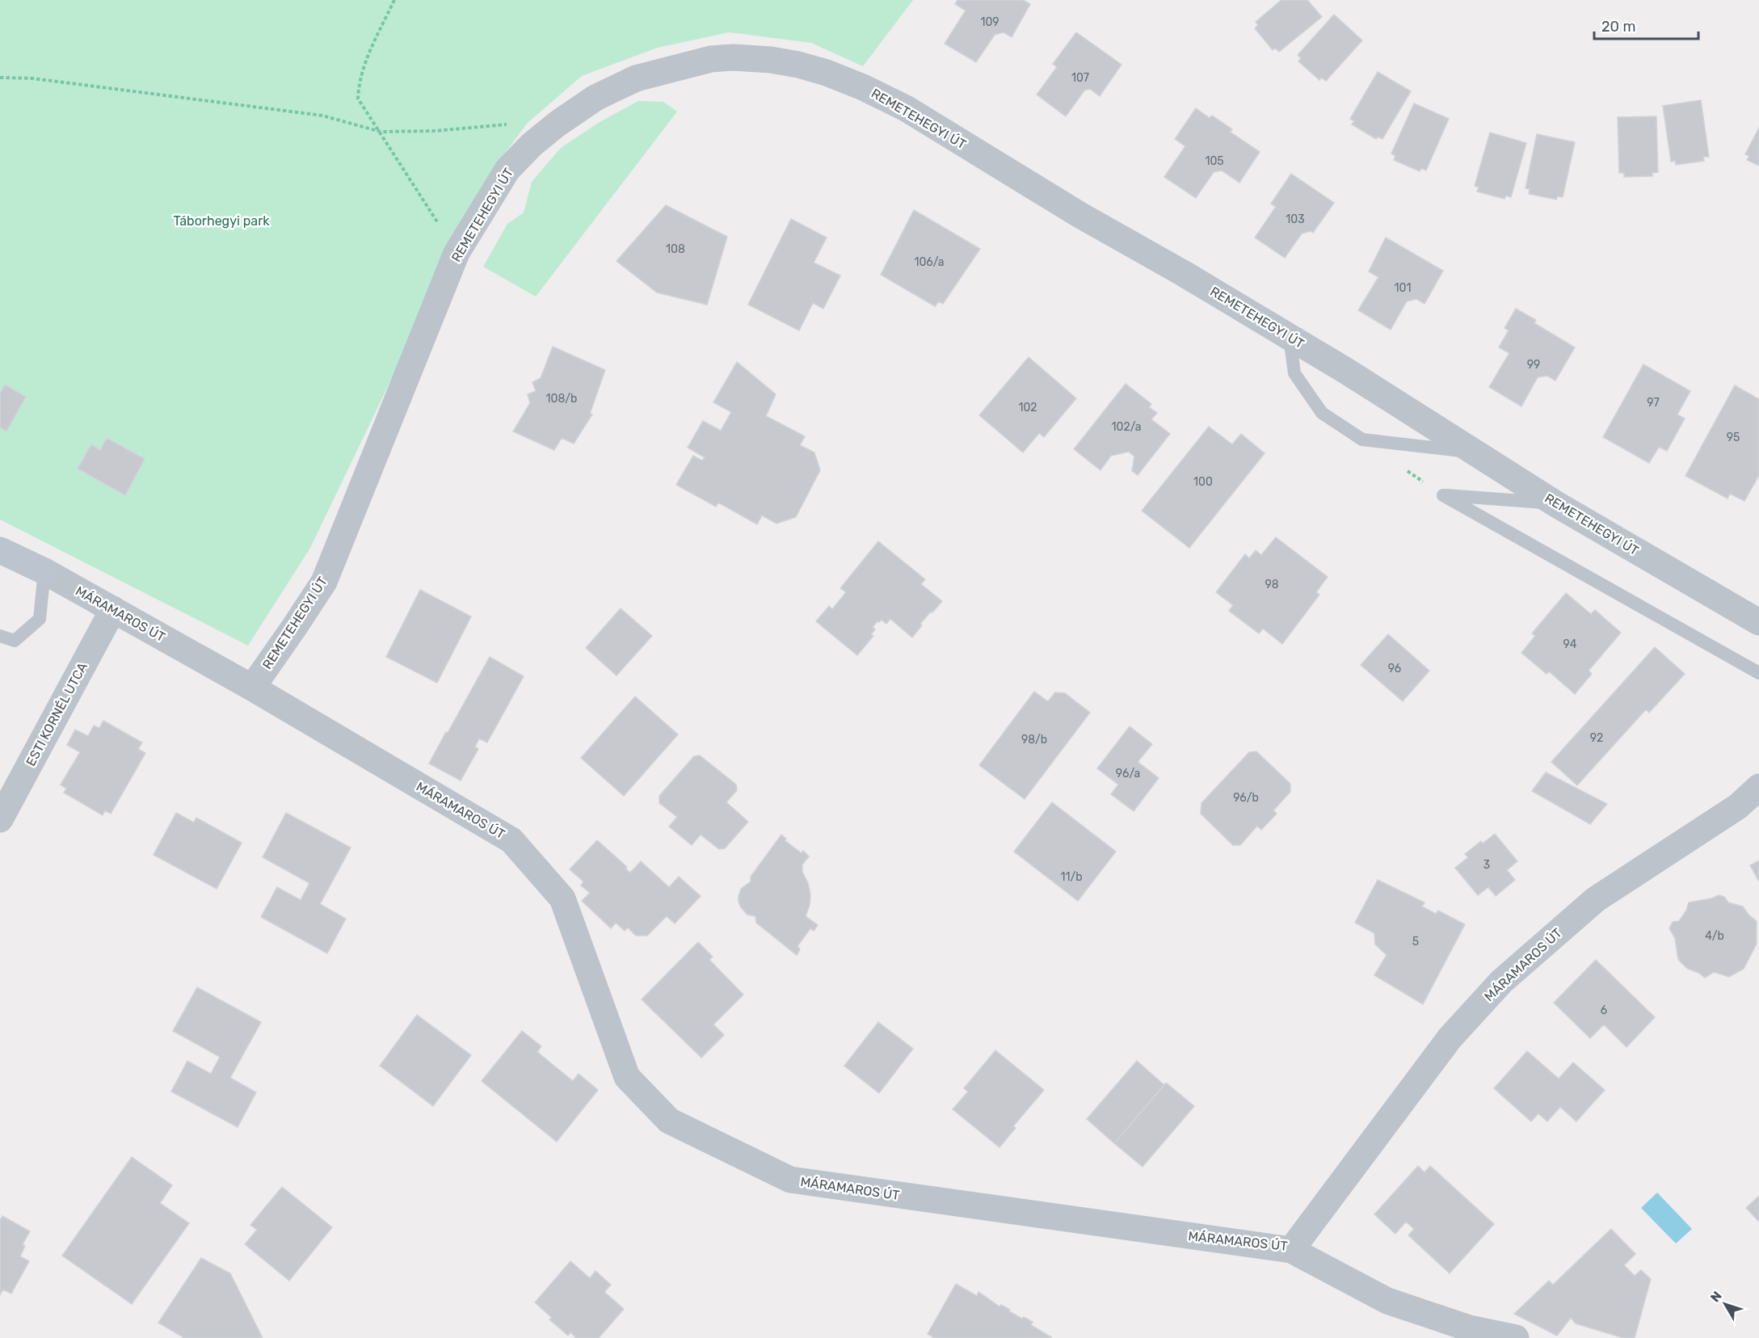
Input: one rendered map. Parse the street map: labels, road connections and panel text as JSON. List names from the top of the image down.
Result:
{
  "streets": {
    "street": ["REMETEHEGYI ÚT", "MÁRAMAROS ÚT", "ESTI KORNÉL UTCA"]
  },
  "crossings": [
    ["REMETEHEGYI ÚT", "MÁRAMAROS ÚT"],
    ["MÁRAMAROS ÚT", "ESTI KORNÉL UTCA"]
  ],
  "parks": ["Táborhegyi park"],
  "house_numbers": [
    "109",
    "107",
    "105",
    "103",
    "108",
    "106/a",
    "101",
    "99",
    "108/b",
    "97",
    "102",
    "102/a",
    "95",
    "100",
    "98",
    "94",
    "96",
    "92",
    "98/b",
    "96/a",
    "96/b",
    "3",
    "11/b",
    "4/b",
    "5",
    "6"
  ],
  "scale_bar": "20 m",
  "north": "top left"
}
